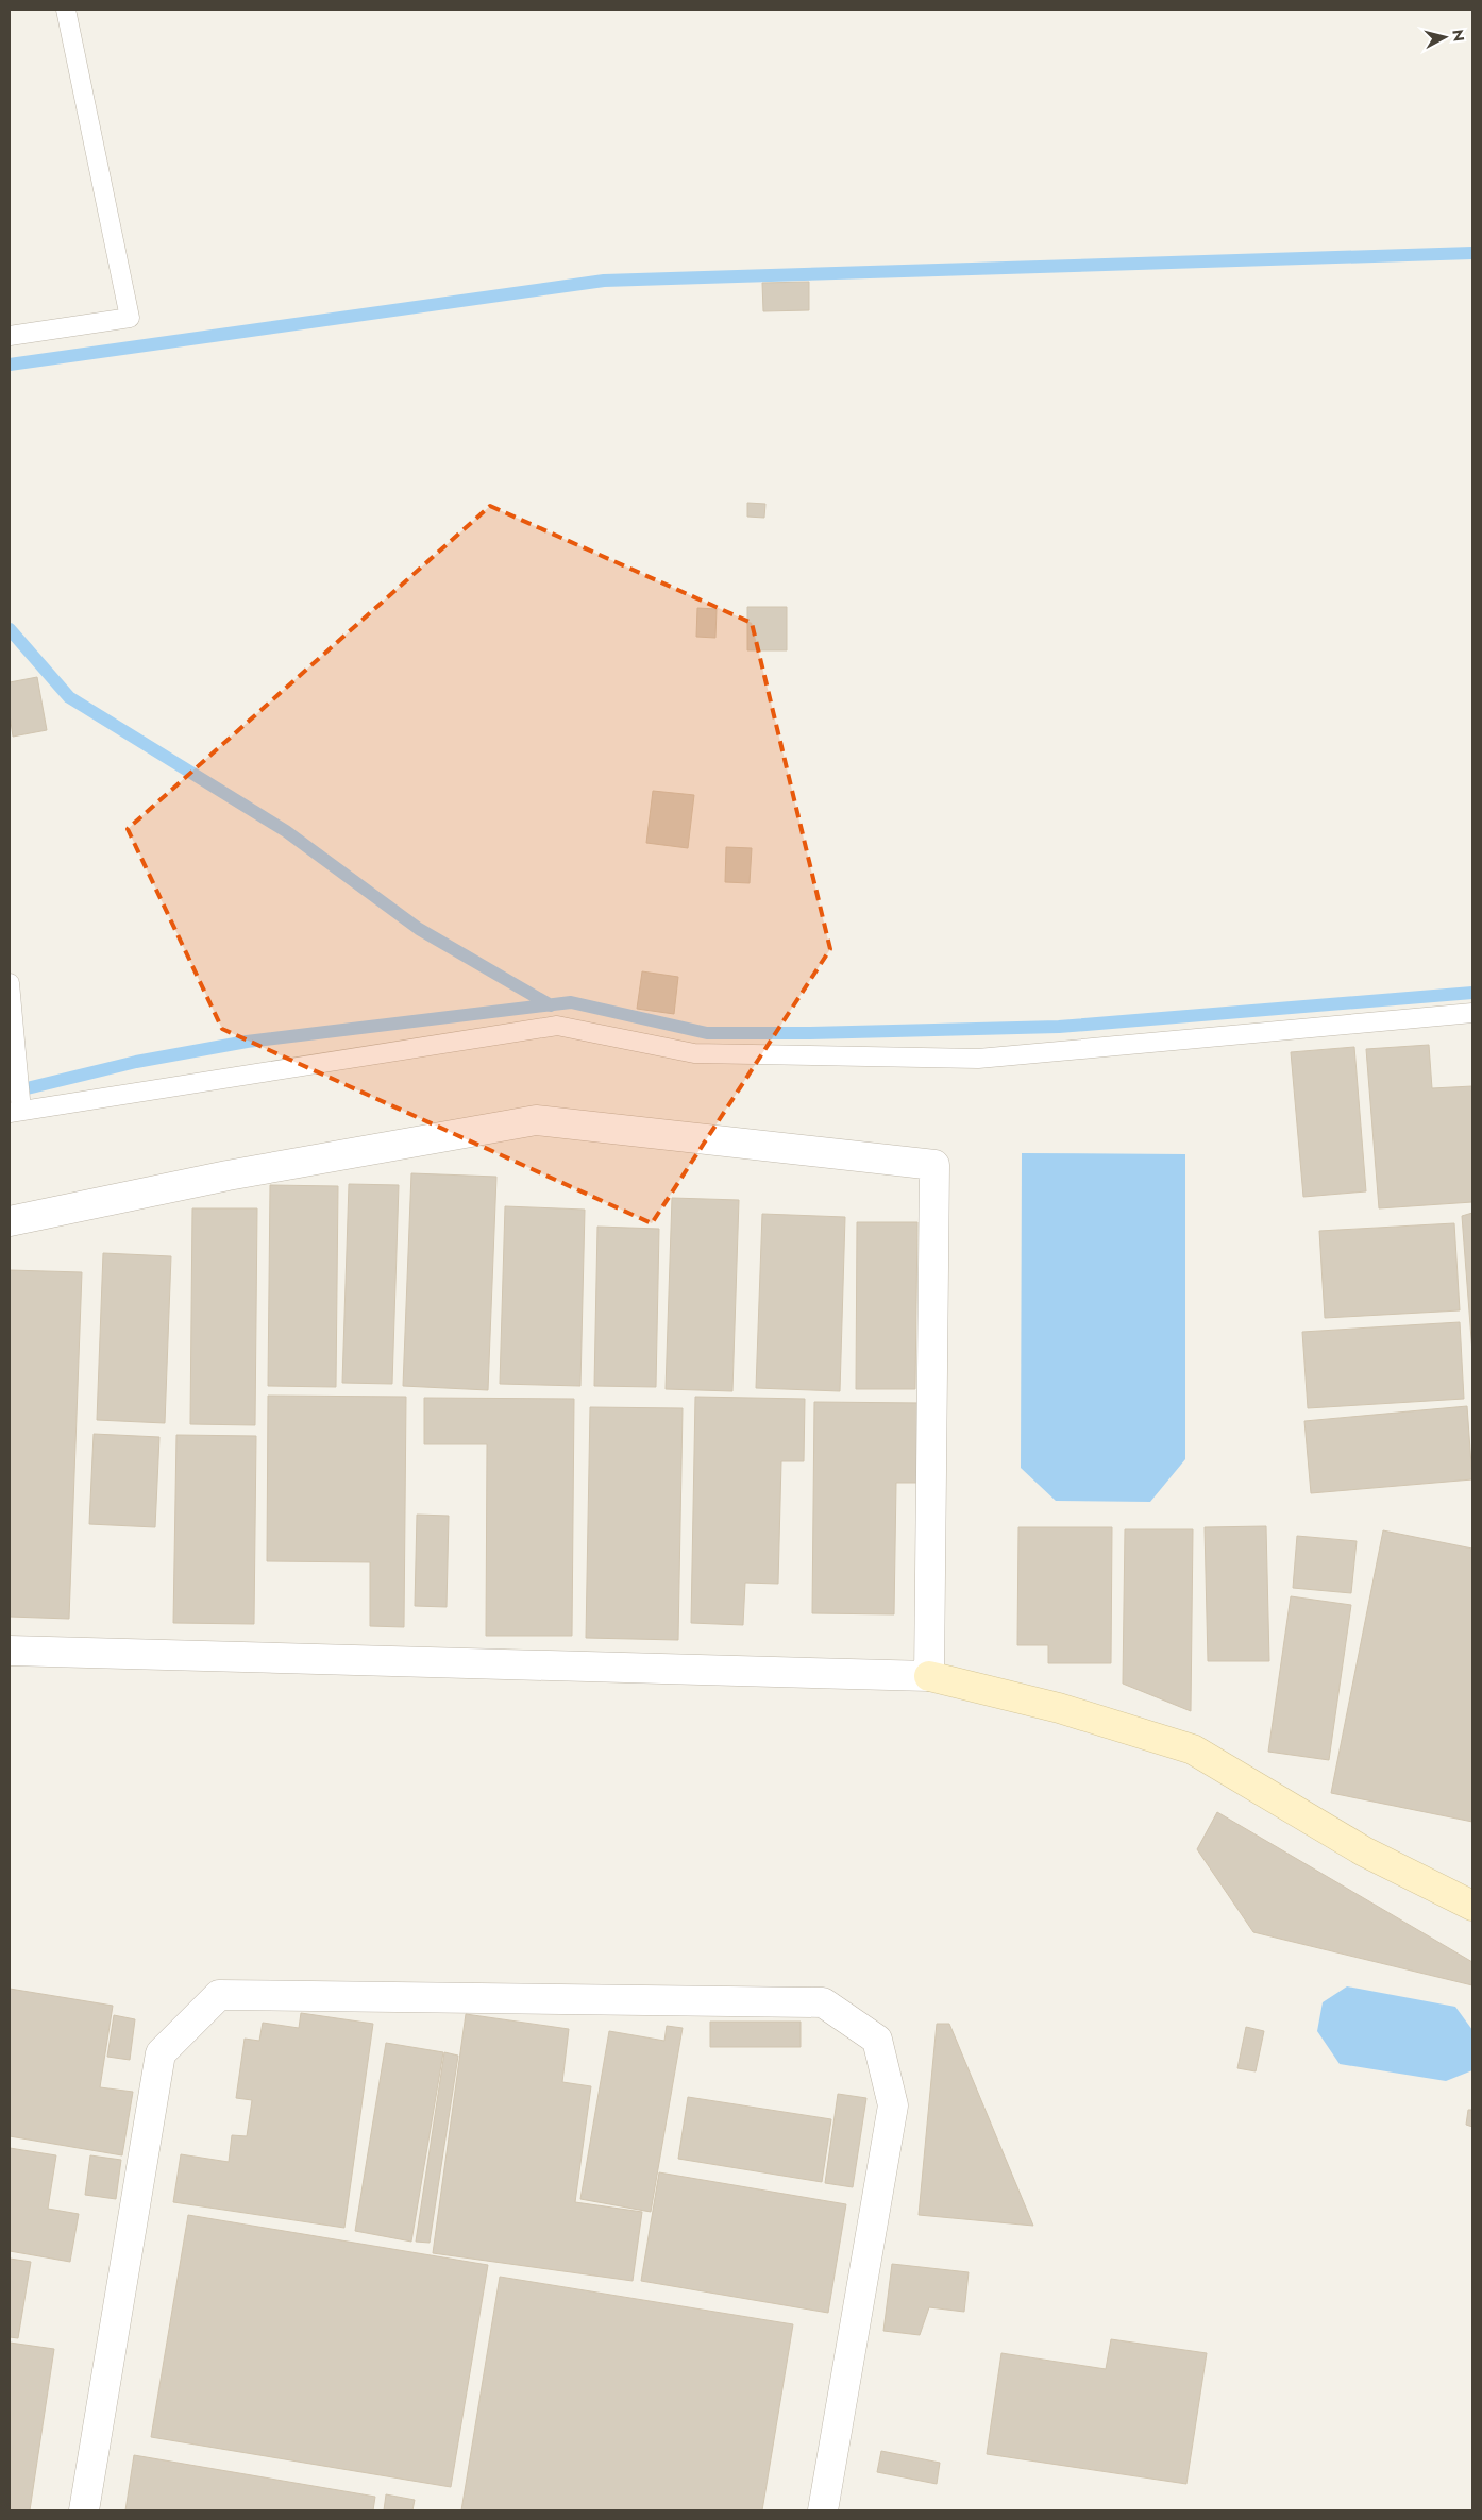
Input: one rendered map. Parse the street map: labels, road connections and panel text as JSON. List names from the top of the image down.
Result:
{
  "north": "right"
}
